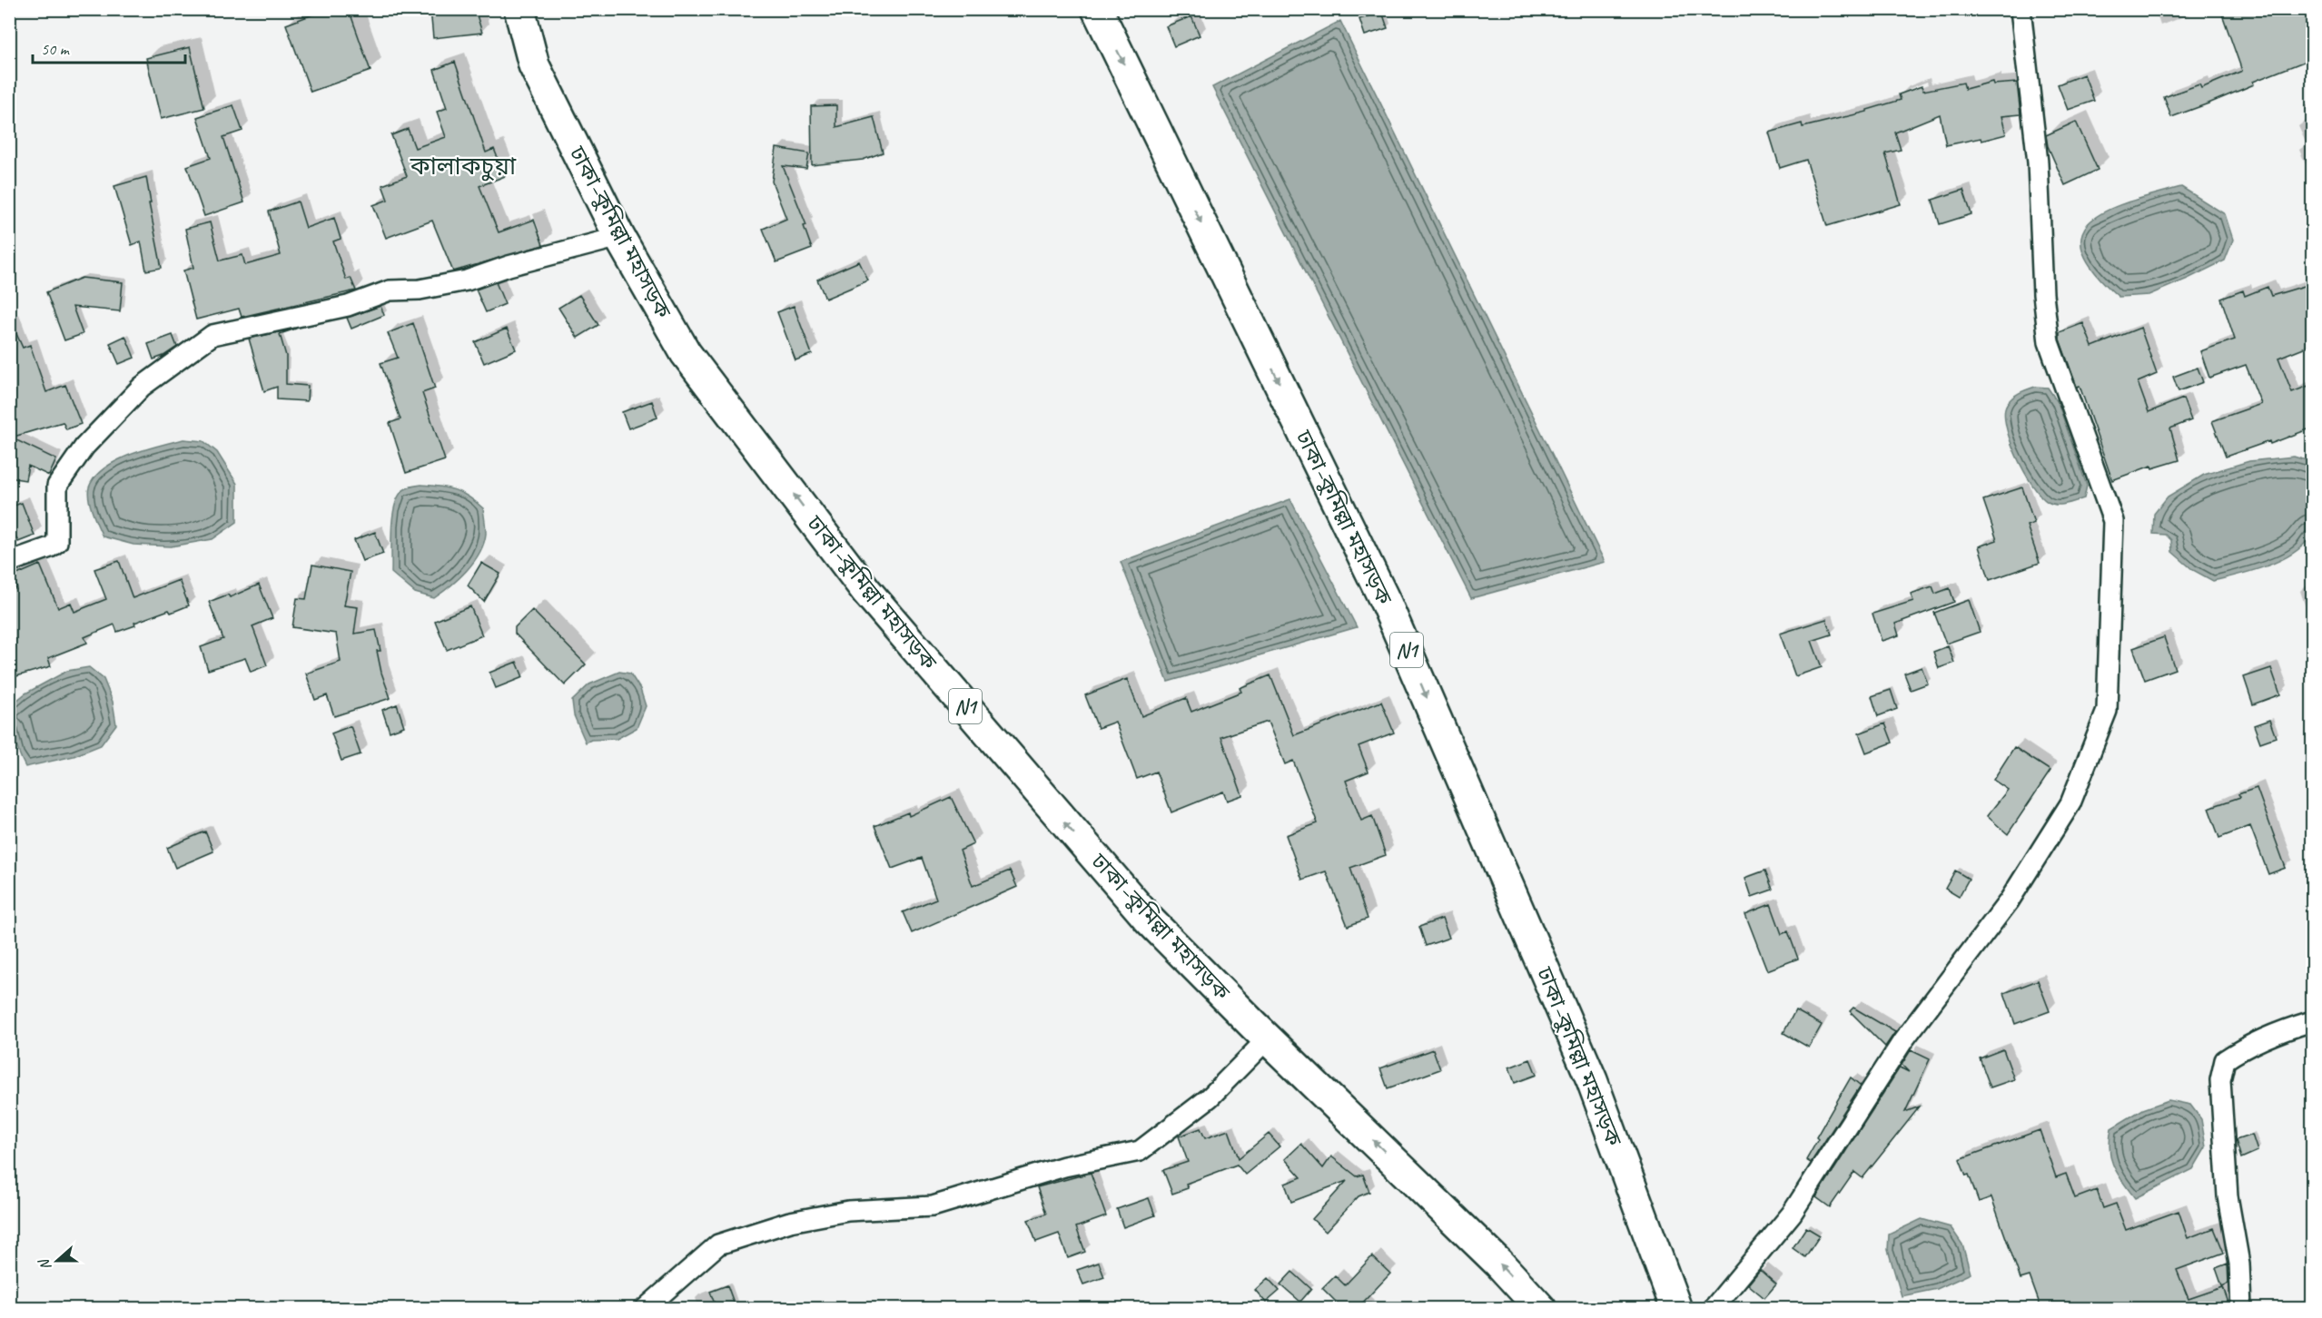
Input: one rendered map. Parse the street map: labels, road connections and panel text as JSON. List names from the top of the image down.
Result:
{
  "streets": {
    "highway": ["ঢাকা–কুমিল্লা মহাসড়ক", "N1"]
  },
  "districts": ["কালাকচুয়া"],
  "scale_bar": "50 m",
  "north": "left"
}
